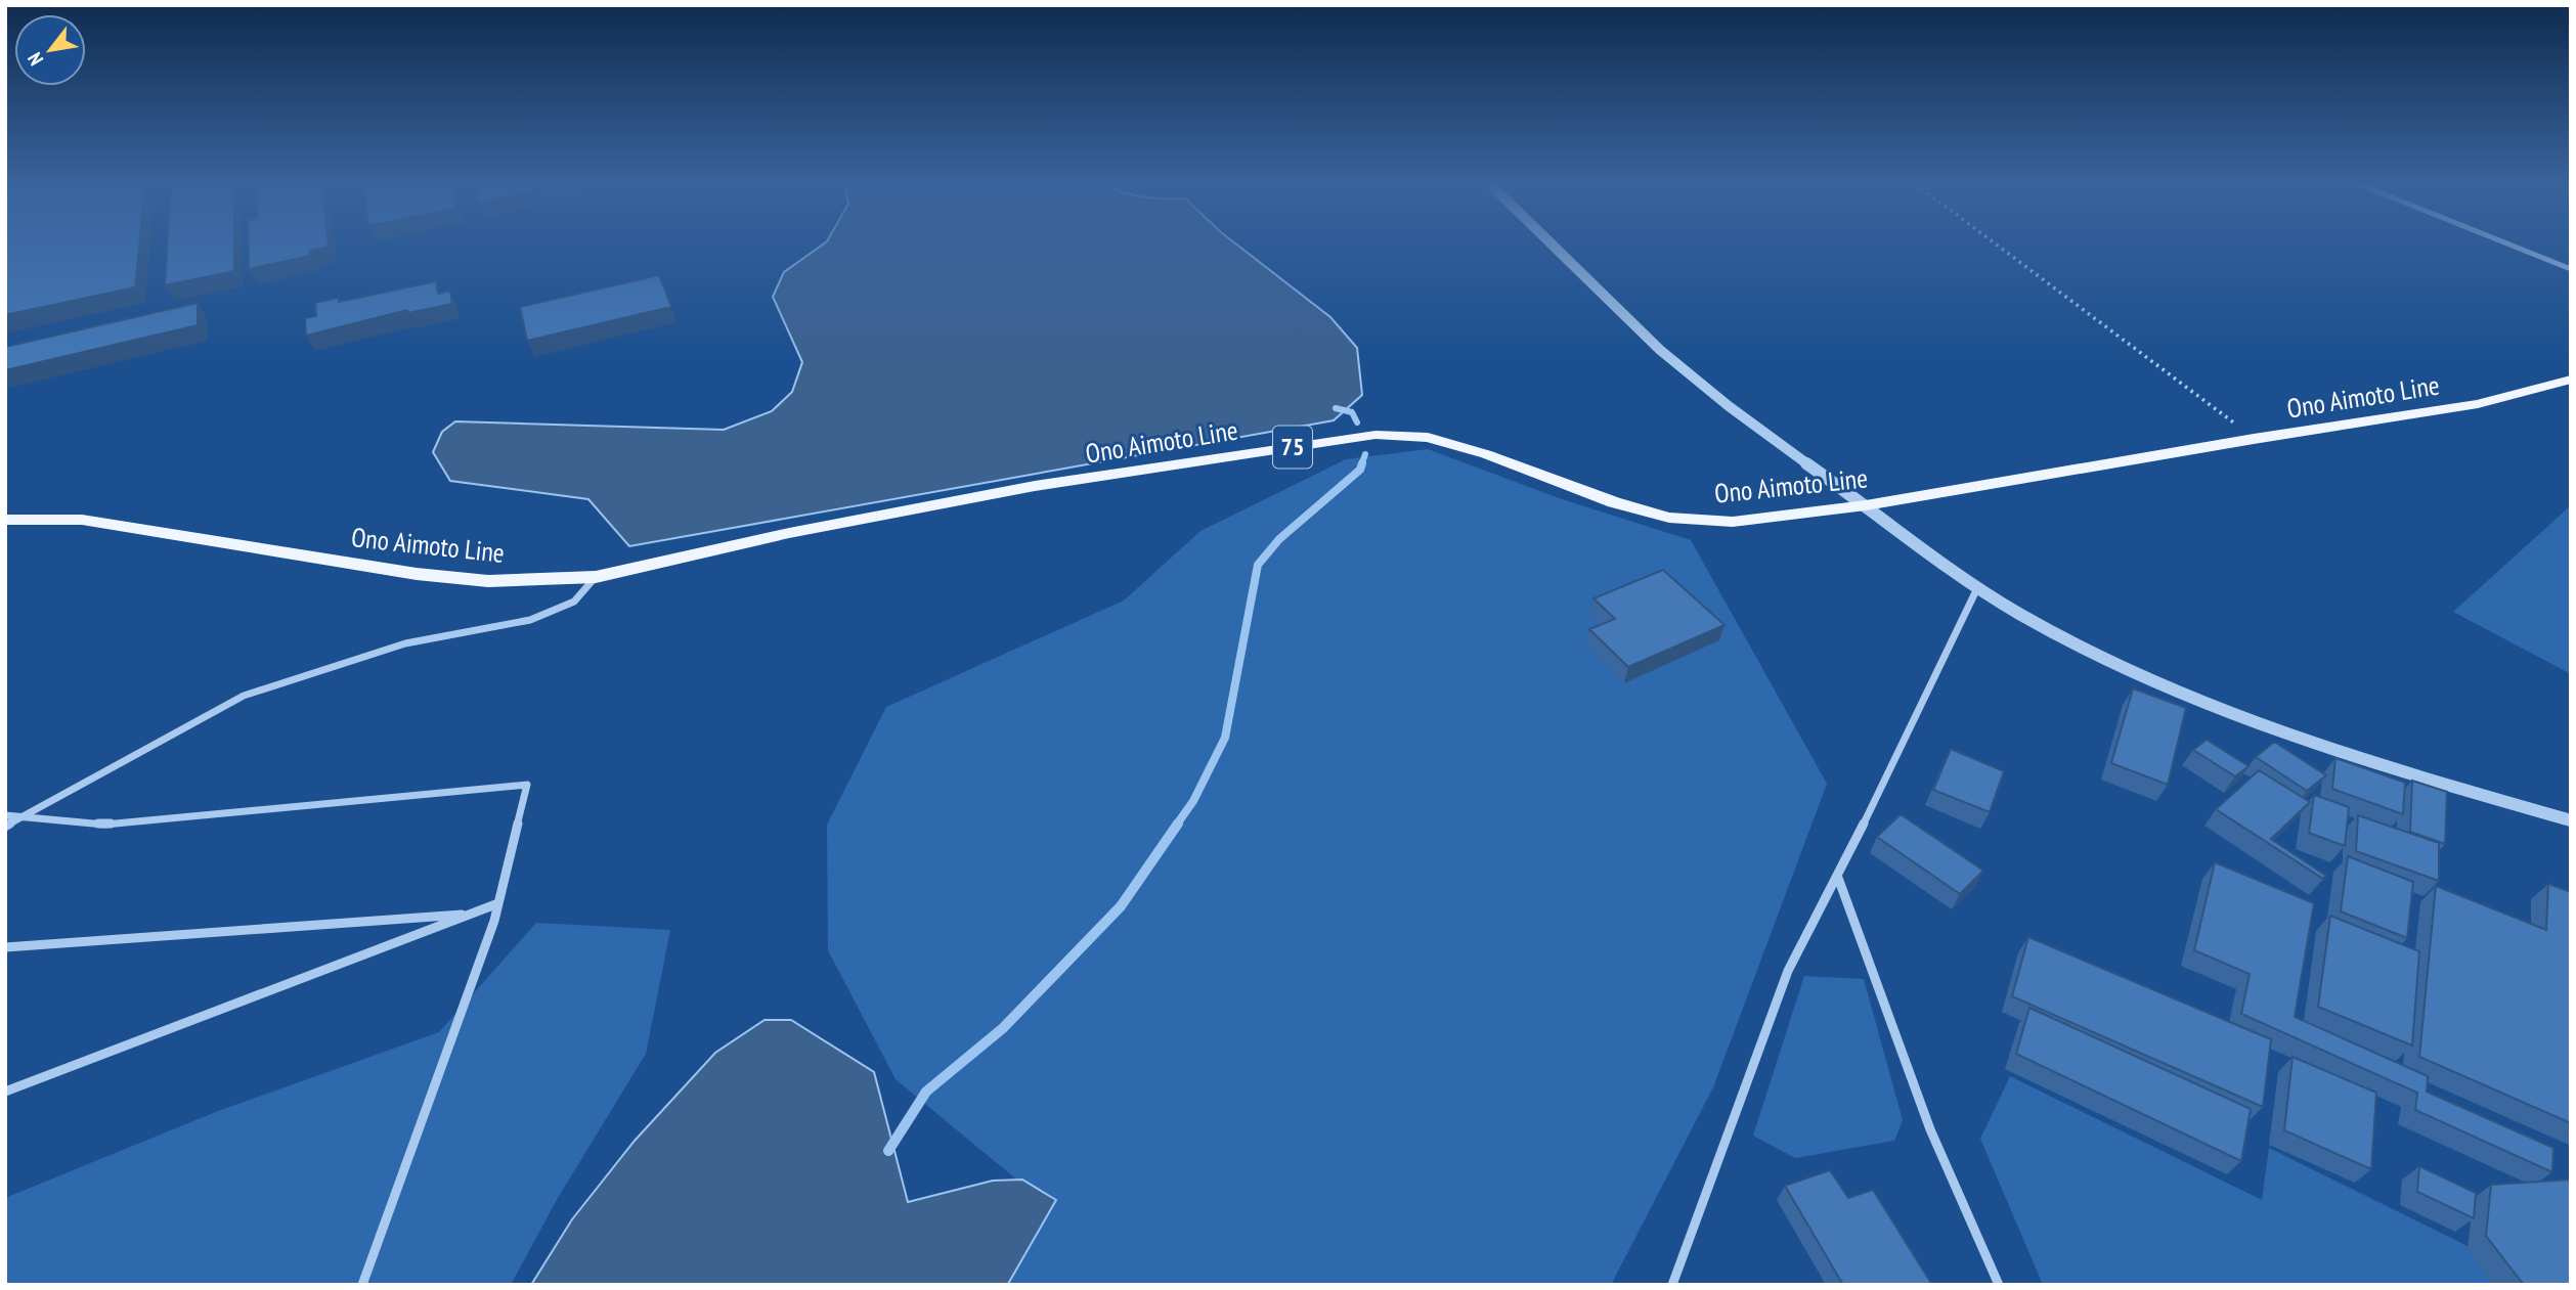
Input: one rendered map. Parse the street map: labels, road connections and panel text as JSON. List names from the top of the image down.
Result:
{
  "streets": {
    "main road": ["Ono Aimoto Line", "75"]
  },
  "north": "bottom left"
}
